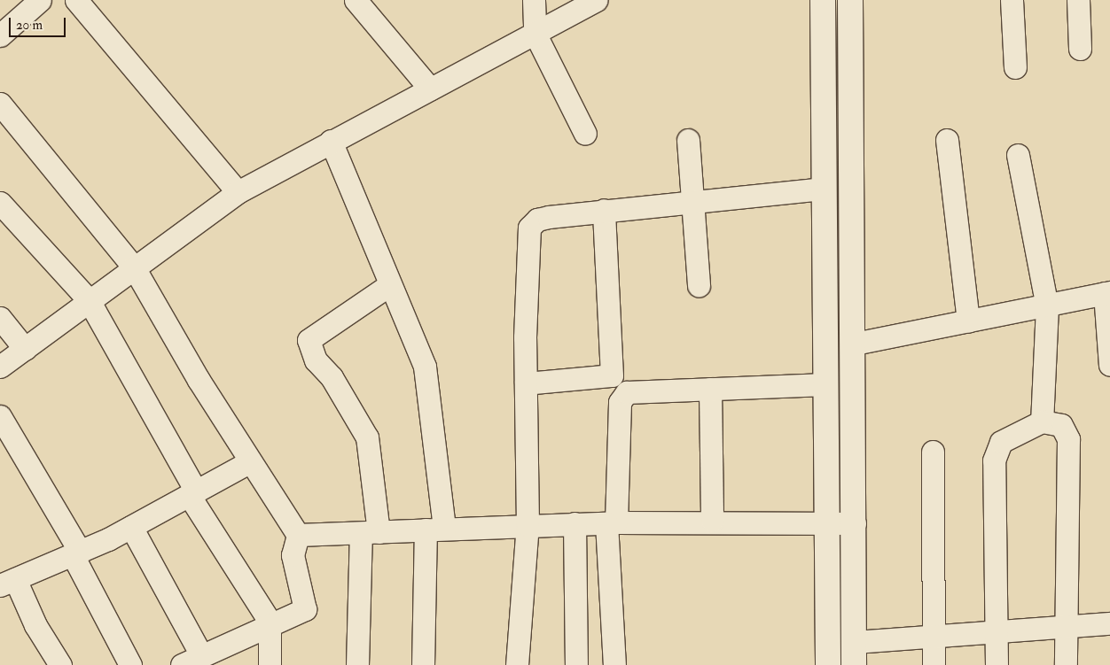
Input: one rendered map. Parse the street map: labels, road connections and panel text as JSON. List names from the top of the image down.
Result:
{
  "scale_bar": "20 m"
}
